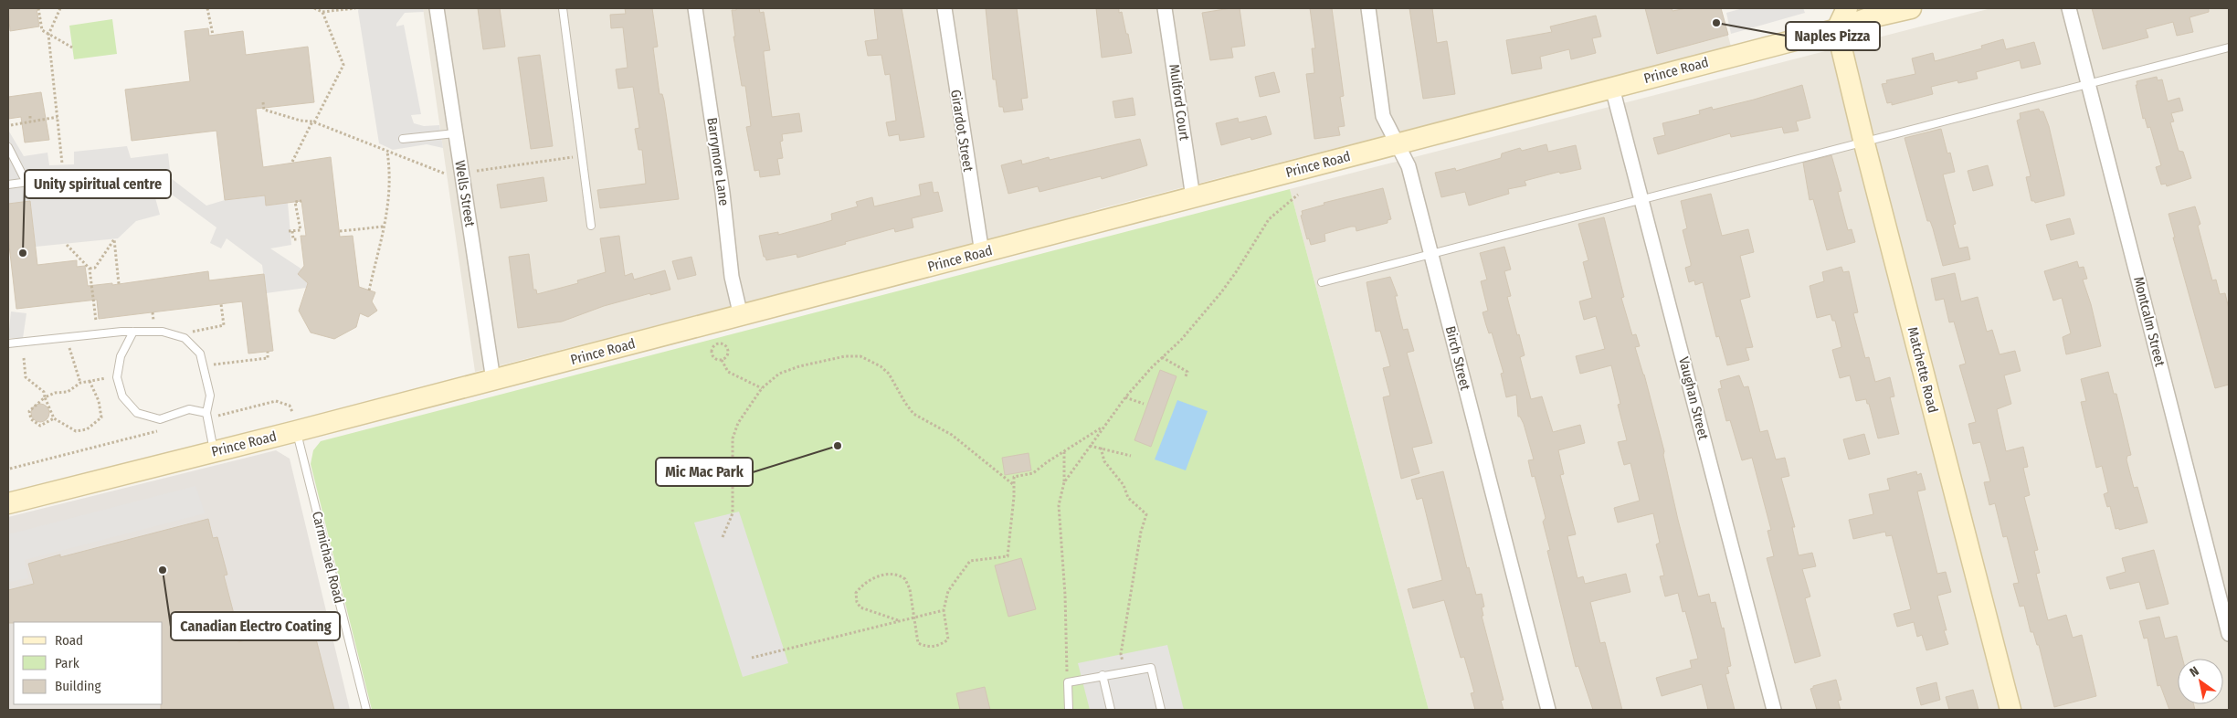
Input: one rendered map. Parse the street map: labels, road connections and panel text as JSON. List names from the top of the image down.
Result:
{
  "streets": {
    "street": [
      "Prince Road",
      "Mulford Court",
      "Girardot Street",
      "Barrymore Lane",
      "Wells Street",
      "Montcalm Street",
      "Birch Street",
      "Matchette Road",
      "Vaughan Street"
    ],
    "lane": ["Carmichael Road"]
  },
  "crossings": [
    ["Prince Road", "Mulford Court"],
    ["Prince Road", "Girardot Street"],
    ["Prince Road", "Barrymore Lane"],
    ["Prince Road", "Wells Street"],
    ["Prince Road", "Birch Street"],
    ["Prince Road", "Matchette Road"],
    ["Prince Road", "Vaughan Street"],
    ["Prince Road", "Carmichael Road"]
  ],
  "places": [
    "Naples Pizza",
    "Unity spiritual centre",
    "Mic Mac Park",
    "Canadian Electro Coating"
  ],
  "legend": ["Road", "Park", "Building"],
  "north": "top left"
}
